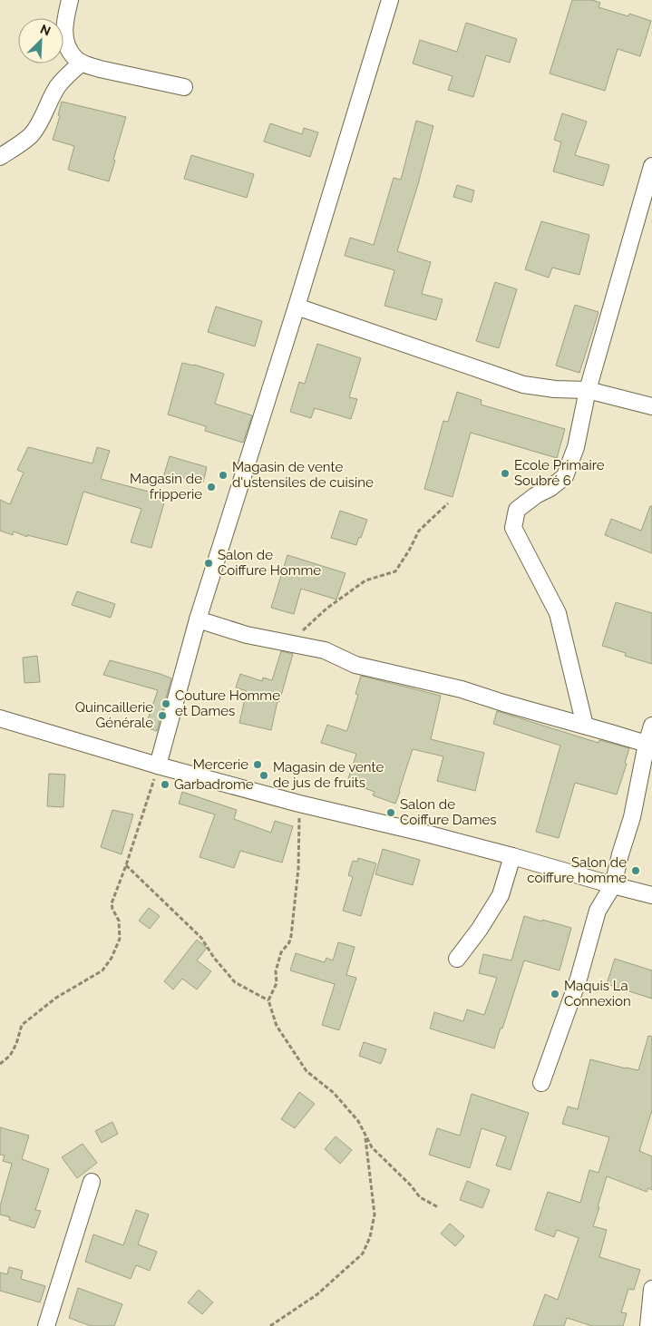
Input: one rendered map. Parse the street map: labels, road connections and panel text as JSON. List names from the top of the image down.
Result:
{
  "places": [
    "Ecole Primaire Soubré 6",
    "Magasin de vente d'ustensiles de cuisine",
    "Magasin de fripperie",
    "Salon de Coiffure Homme",
    "Couture Homme et Dames",
    "Quincaillerie Générale",
    "Mercerie",
    "Magasin de vente de jus de fruits",
    "Garbadrome",
    "Salon de Coiffure Dames",
    "Salon de coiffure homme",
    "Maquis La Connexion"
  ],
  "north": "top right"
}
